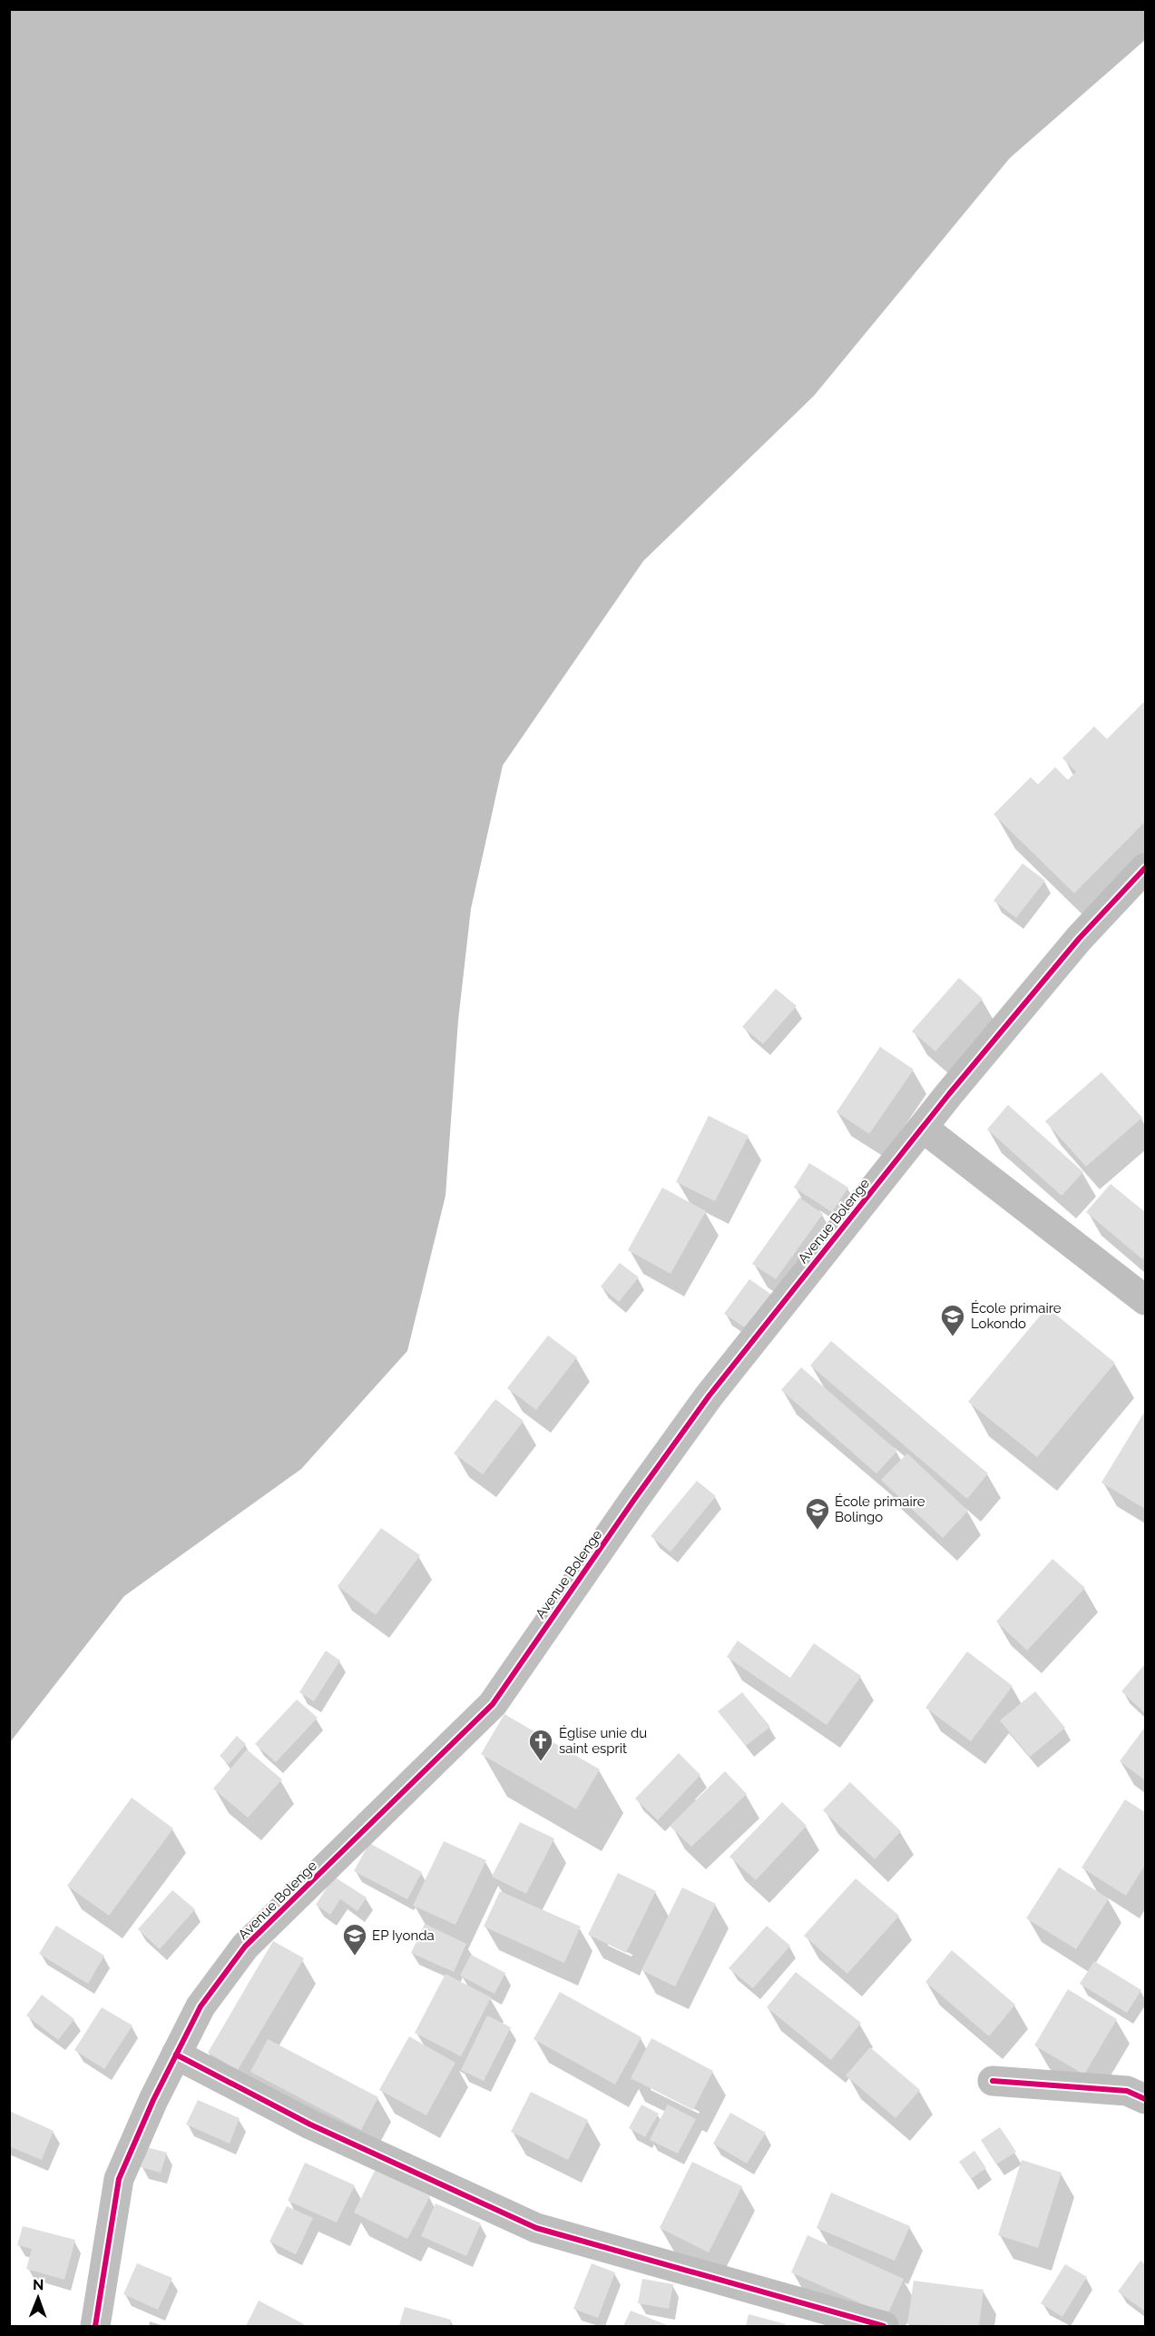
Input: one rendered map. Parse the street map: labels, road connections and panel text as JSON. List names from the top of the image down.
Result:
{
  "streets": {
    "street": ["Avenue Bolenge"]
  },
  "places": {
    "school or university": ["École primaire Lokondo", "École primaire Bolingo", "EP Iyonda"],
    "church": ["Église unie du saint esprit"]
  },
  "north": "top"
}
